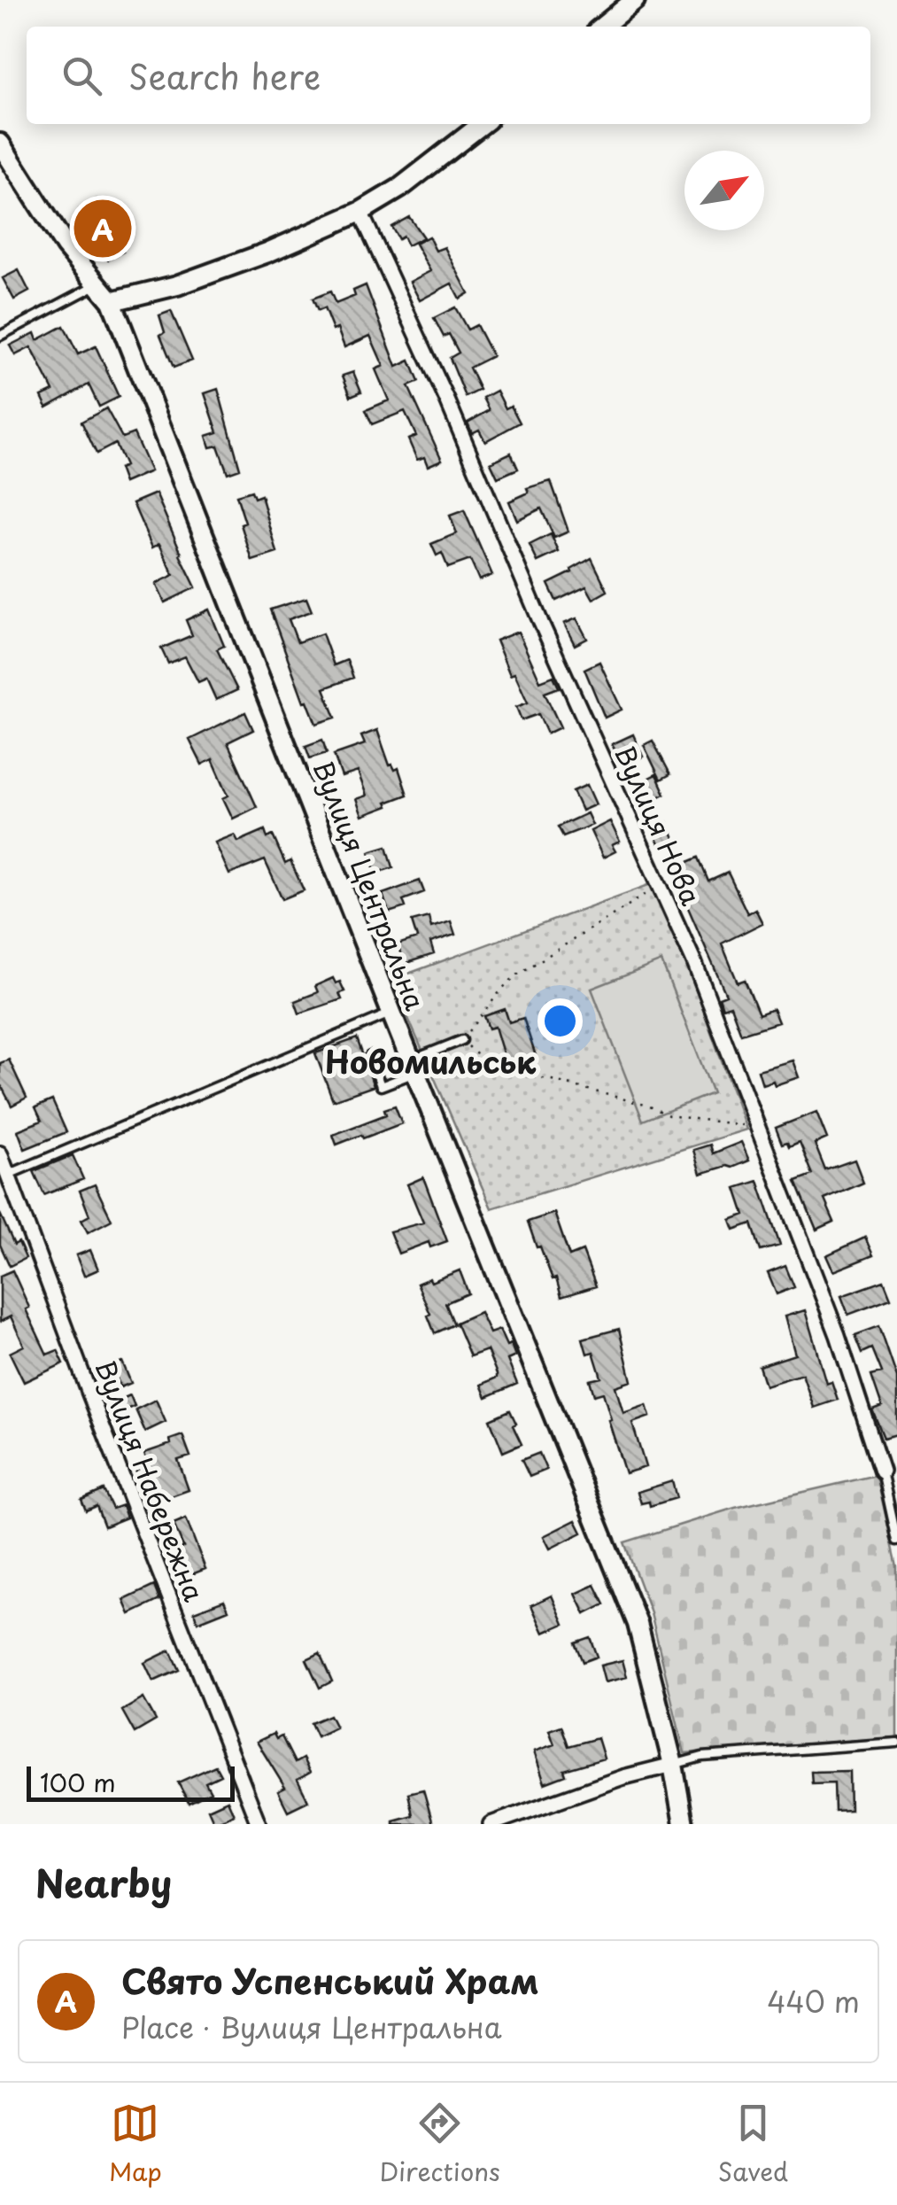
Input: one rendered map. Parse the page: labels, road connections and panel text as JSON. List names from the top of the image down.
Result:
{
  "streets": {
    "street": ["Вулиця Нова", "Вулиця Центральна", "Вулиця Набережна"]
  },
  "districts": ["Новомильськ"],
  "scale_bar": "100 m",
  "north": "top right",
  "page": {
    "search": "Search here",
    "pins": "A",
    "scale": "100 m",
    "heading": "Nearby",
    "list": [
      {
        "mark": "A",
        "name": "Свято Успенський Храм",
        "note": "Place · Вулиця Центральна",
        "value": "440 m"
      }
    ],
    "nav": ["Map", "Directions", "Saved"]
  }
}
